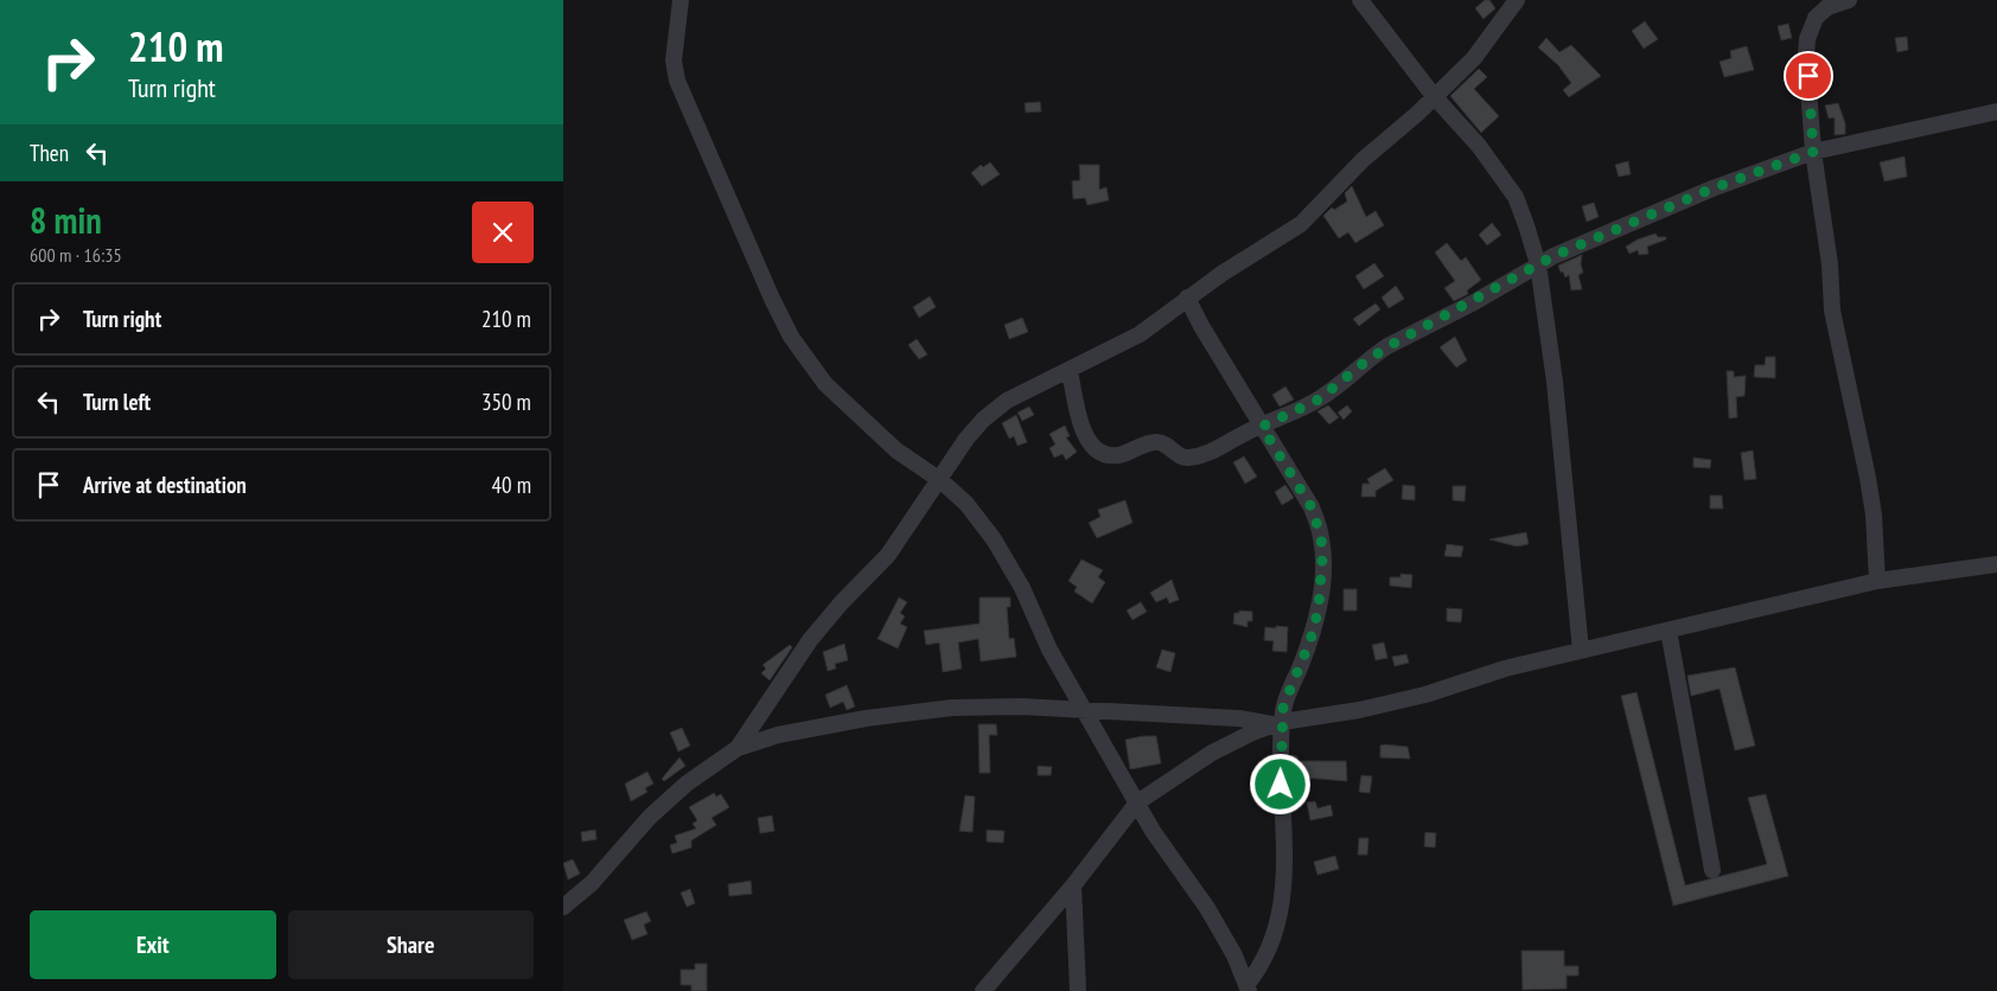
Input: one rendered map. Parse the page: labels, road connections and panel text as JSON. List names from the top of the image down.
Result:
{
  "page": {
    "turn": ["210 m", "Turn right"],
    "then": "Then",
    "heading": ["8 min", "600 m · 16:35"],
    "list": [
      {
        "name": "Turn right",
        "value": "210 m"
      },
      {
        "name": "Turn left",
        "value": "350 m"
      },
      {
        "name": "Arrive at destination",
        "value": "40 m"
      }
    ],
    "buttons": ["Exit", "Share"]
  }
}
